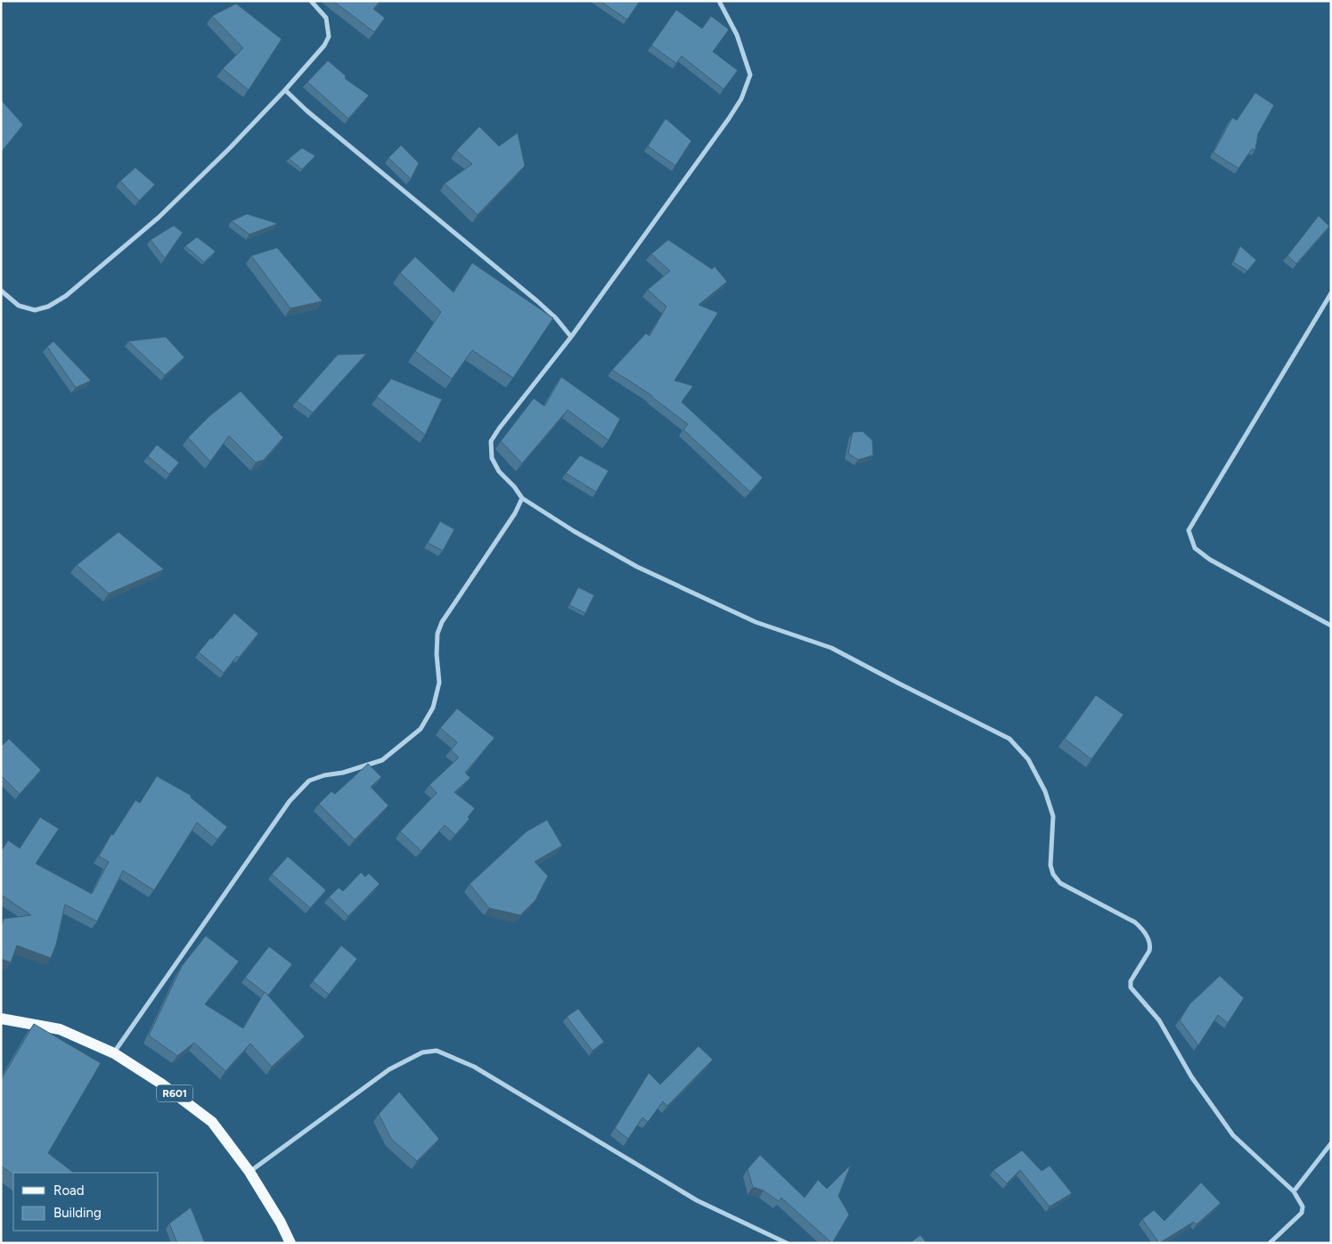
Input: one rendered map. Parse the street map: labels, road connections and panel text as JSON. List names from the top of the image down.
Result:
{
  "streets": {
    "main road": ["R601"]
  },
  "legend": ["Road", "Building"]
}
